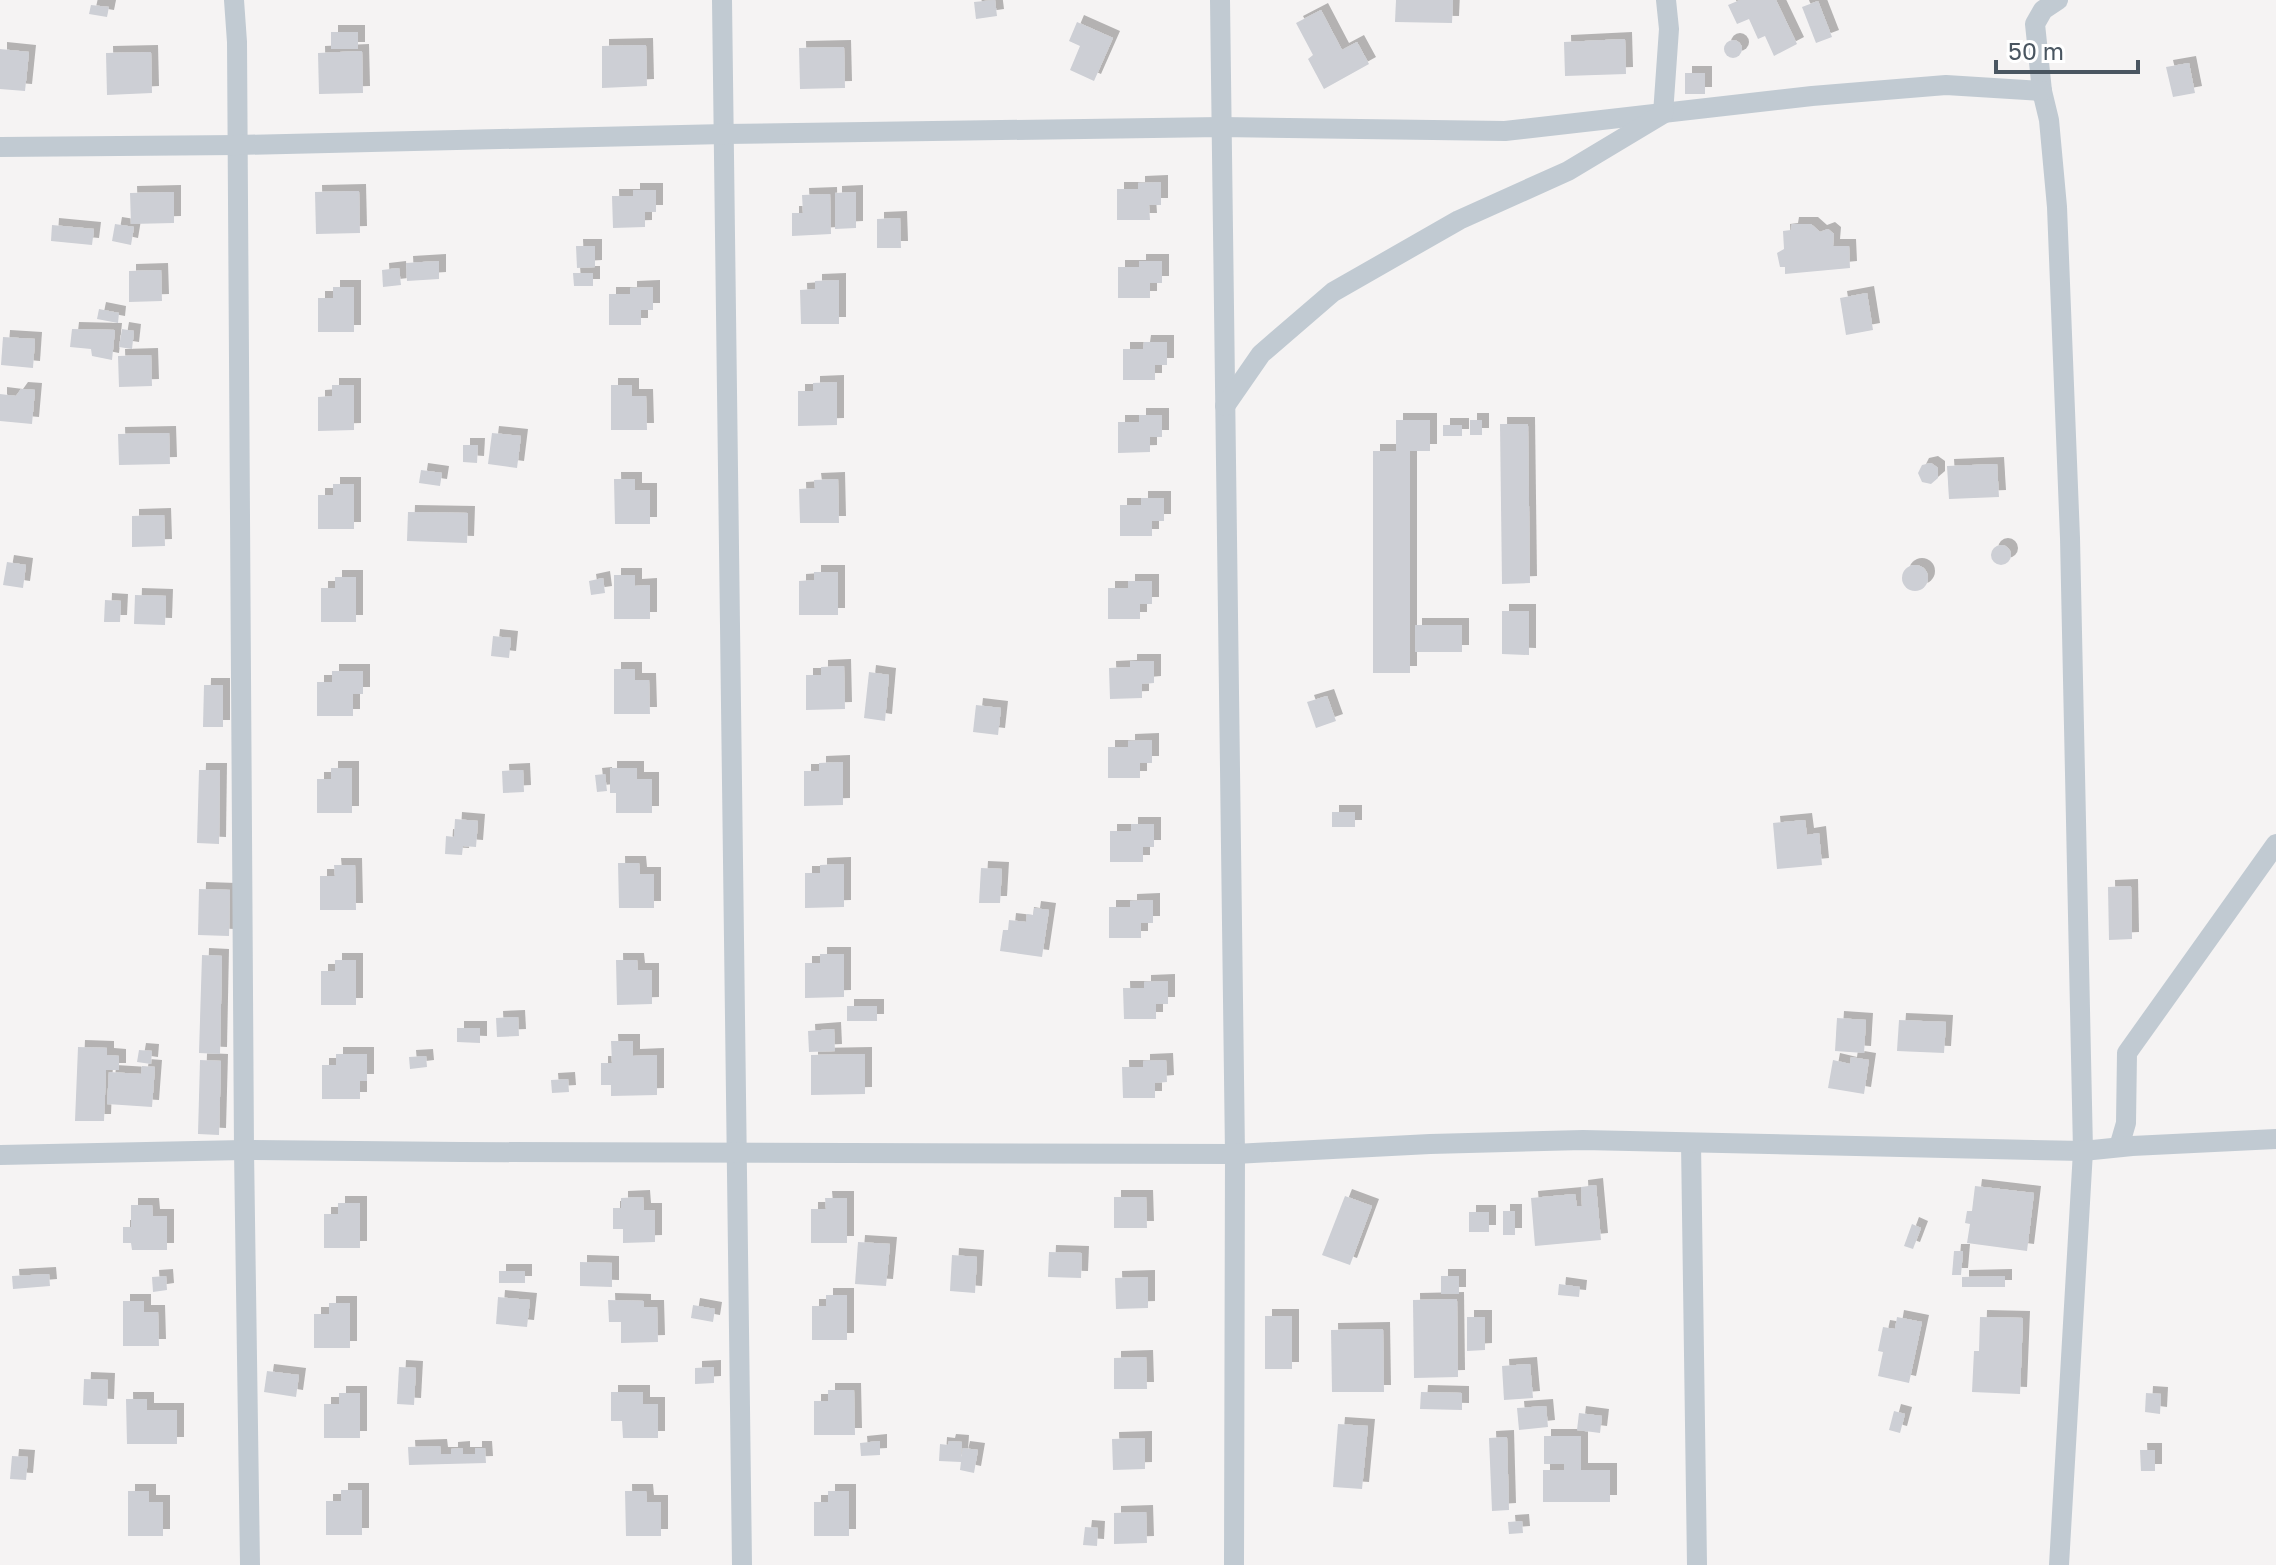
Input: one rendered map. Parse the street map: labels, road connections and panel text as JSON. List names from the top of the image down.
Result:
{
  "scale_bar": "50 m"
}
